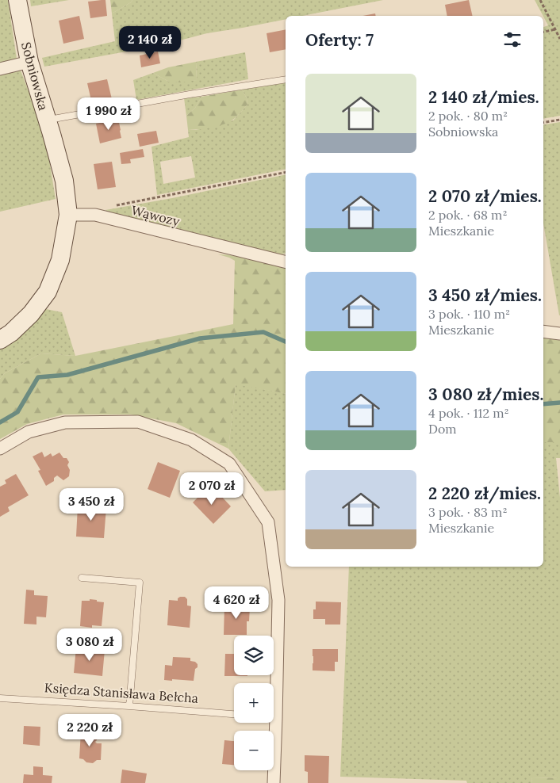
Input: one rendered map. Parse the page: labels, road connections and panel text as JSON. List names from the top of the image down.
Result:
{
  "streets": {
    "street": ["Sobniowska", "Wąwozy"],
    "lane": ["Księdza Stanisława Bełcha"]
  },
  "crossings": [
    ["Sobniowska", "Wąwozy"]
  ],
  "page": {
    "heading": "Oferty: 7",
    "price": [
      "2 140 zł",
      "1 990 zł",
      "2 070 zł",
      "3 450 zł",
      "4 620 zł",
      "3 080 zł",
      "2 220 zł"
    ],
    "list": [
      {
        "name": "2 140 zł/mies.",
        "note": "2 pok. · 80 m² · Sobniowska"
      },
      {
        "name": "2 070 zł/mies.",
        "note": "2 pok. · 68 m² · Mieszkanie"
      },
      {
        "name": "3 450 zł/mies.",
        "note": "3 pok. · 110 m² · Mieszkanie"
      },
      {
        "name": "3 080 zł/mies.",
        "note": "4 pok. · 112 m² · Dom"
      },
      {
        "name": "2 220 zł/mies.",
        "note": "3 pok. · 83 m² · Mieszkanie"
      }
    ],
    "map_buttons": ["+", "−"]
  }
}
